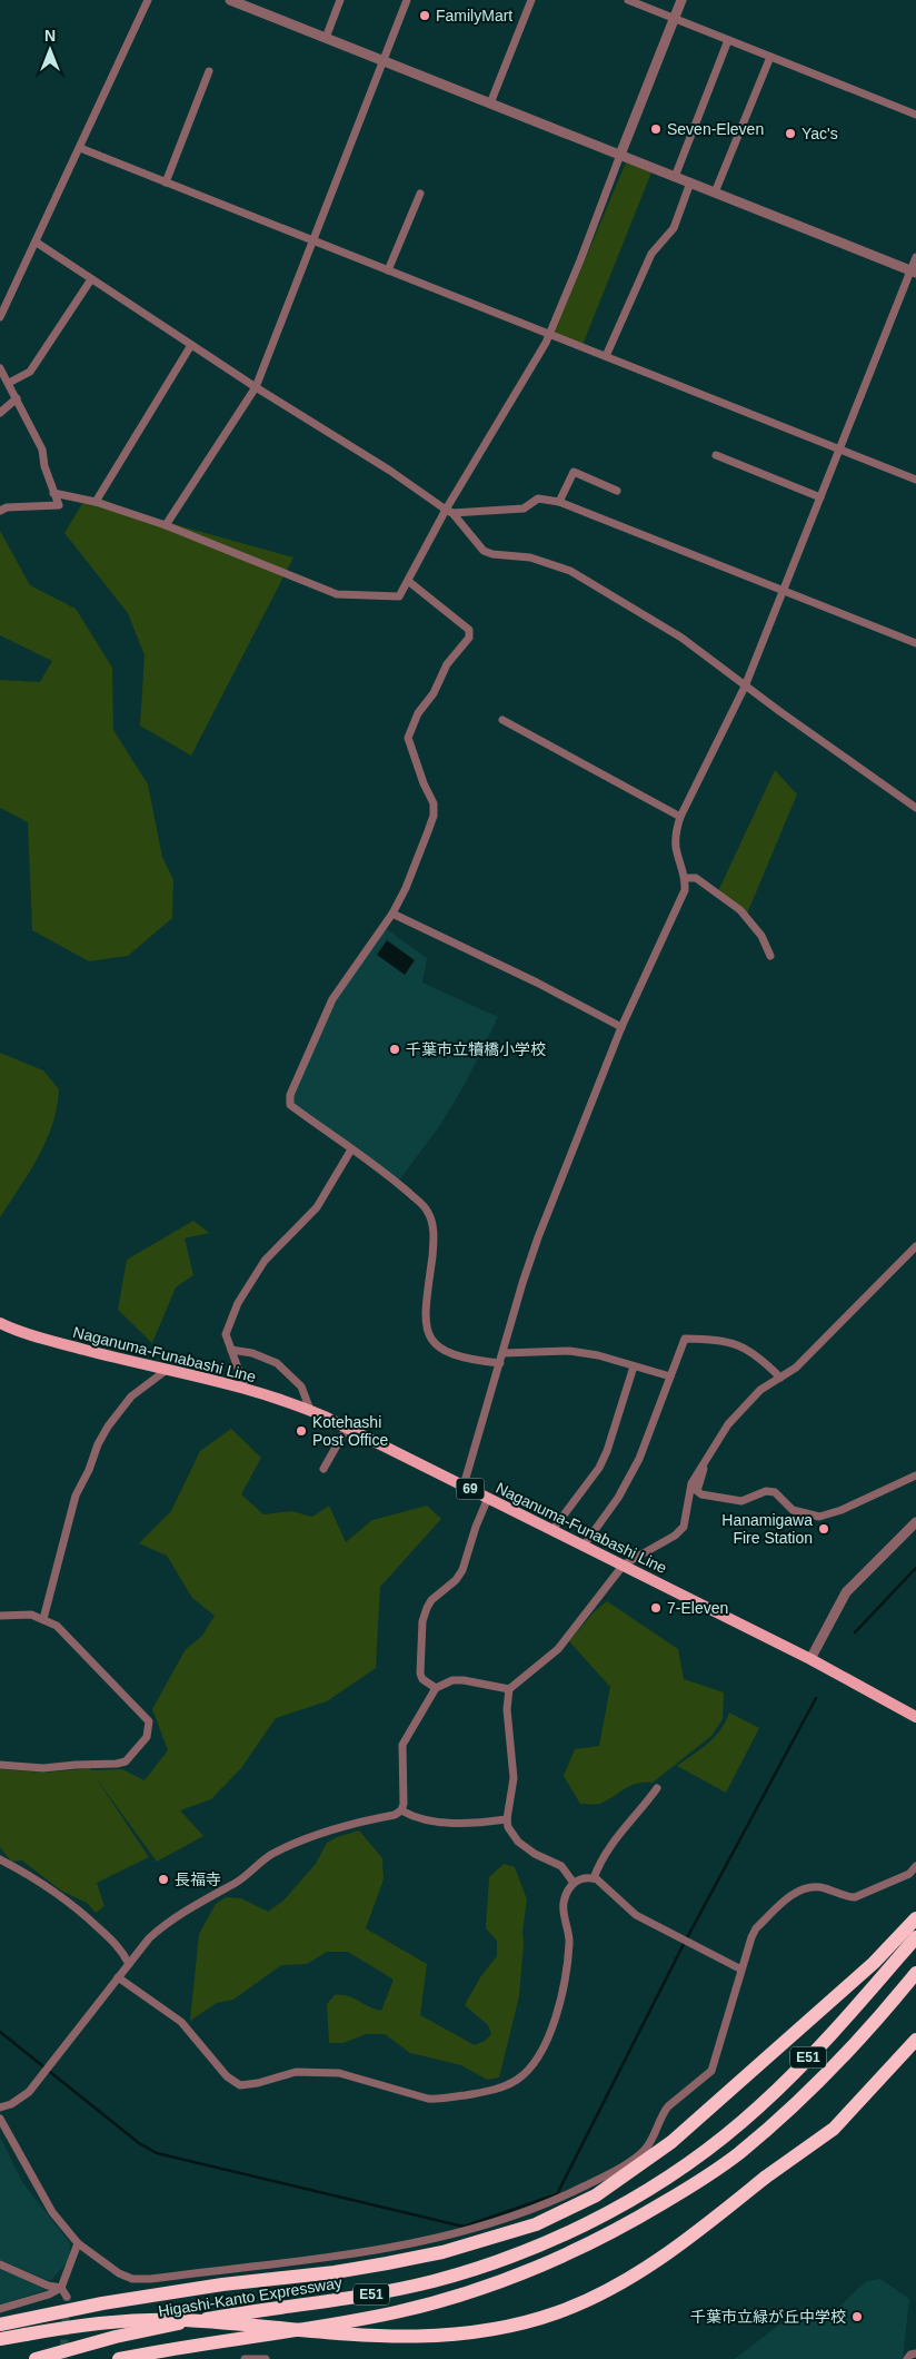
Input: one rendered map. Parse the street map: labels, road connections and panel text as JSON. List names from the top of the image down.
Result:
{
  "streets": {
    "highway": ["E51", "Higashi-Kanto Expressway"],
    "main road": ["Naganuma-Funabashi Line", "69"]
  },
  "places": [
    "FamilyMart",
    "Seven-Eleven",
    "Yac's",
    "千葉市立犢橋小学校",
    "Kotehashi Post Office",
    "Hanamigawa Fire Station",
    "7-Eleven",
    "長福寺",
    "千葉市立緑が丘中学校"
  ],
  "north": "top"
}
